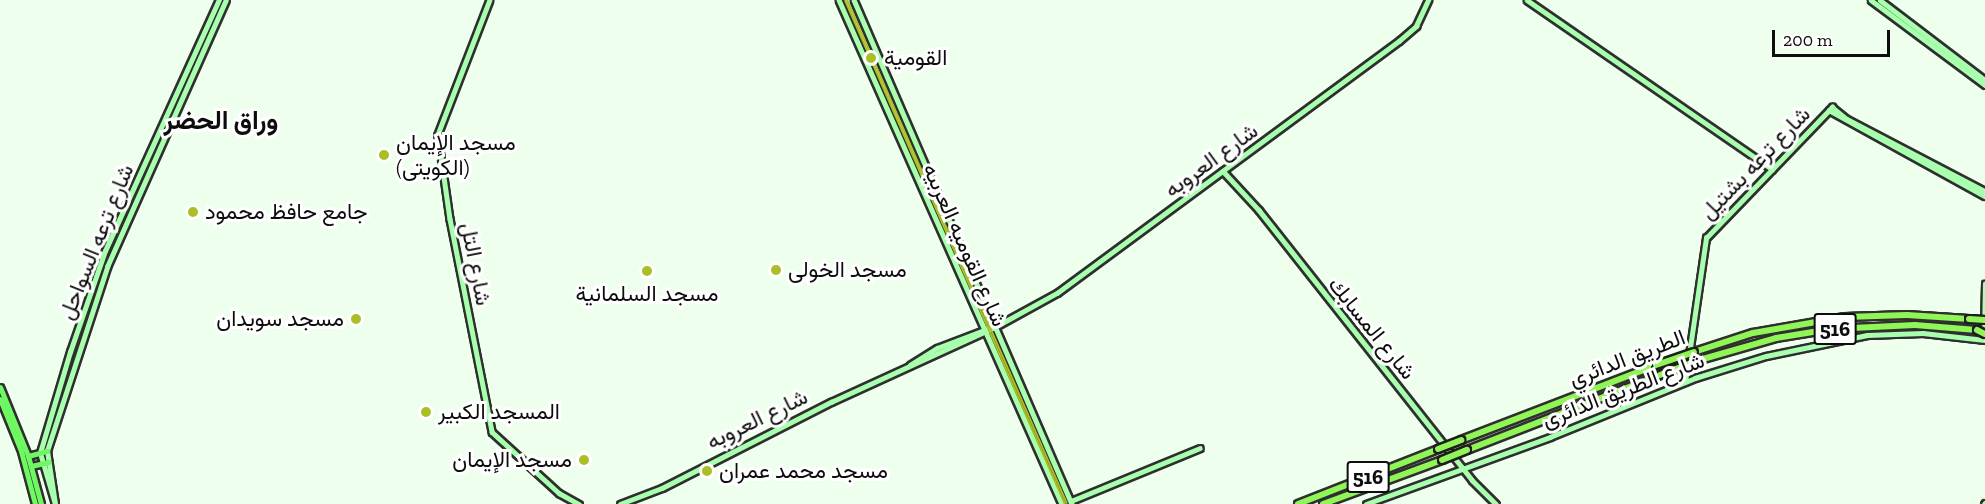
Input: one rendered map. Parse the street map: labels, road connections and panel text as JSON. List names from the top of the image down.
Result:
{
  "streets": {
    "highway": ["516", "الطريق الدائري"],
    "street": [
      "شارع العروبه",
      "شارع ترعه بشتيل",
      "شارع ترعه السواحل",
      "شارع القوميه العربيه",
      "شارع التل",
      "شارع المسابك",
      "شارع الطريق الدائرى"
    ]
  },
  "crossings": [
    ["شارع العروبه", "شارع القوميه العربيه"],
    ["شارع العروبه", "شارع المسابك"],
    ["شارع ترعه بشتيل", "شارع الطريق الدائرى"],
    ["شارع المسابك", "شارع الطريق الدائرى"]
  ],
  "districts": ["وراق الحضر"],
  "places": [
    "القومية",
    "مسجد الإيمان (الكويتى)",
    "جامع حافظ محمود",
    "مسجد الخولى",
    "مسجد السلمانية",
    "مسجد سويدان",
    "المسجد الكبير",
    "مسجد الإيمان",
    "مسجد محمد عمران"
  ],
  "scale_bar": "200 m"
}
